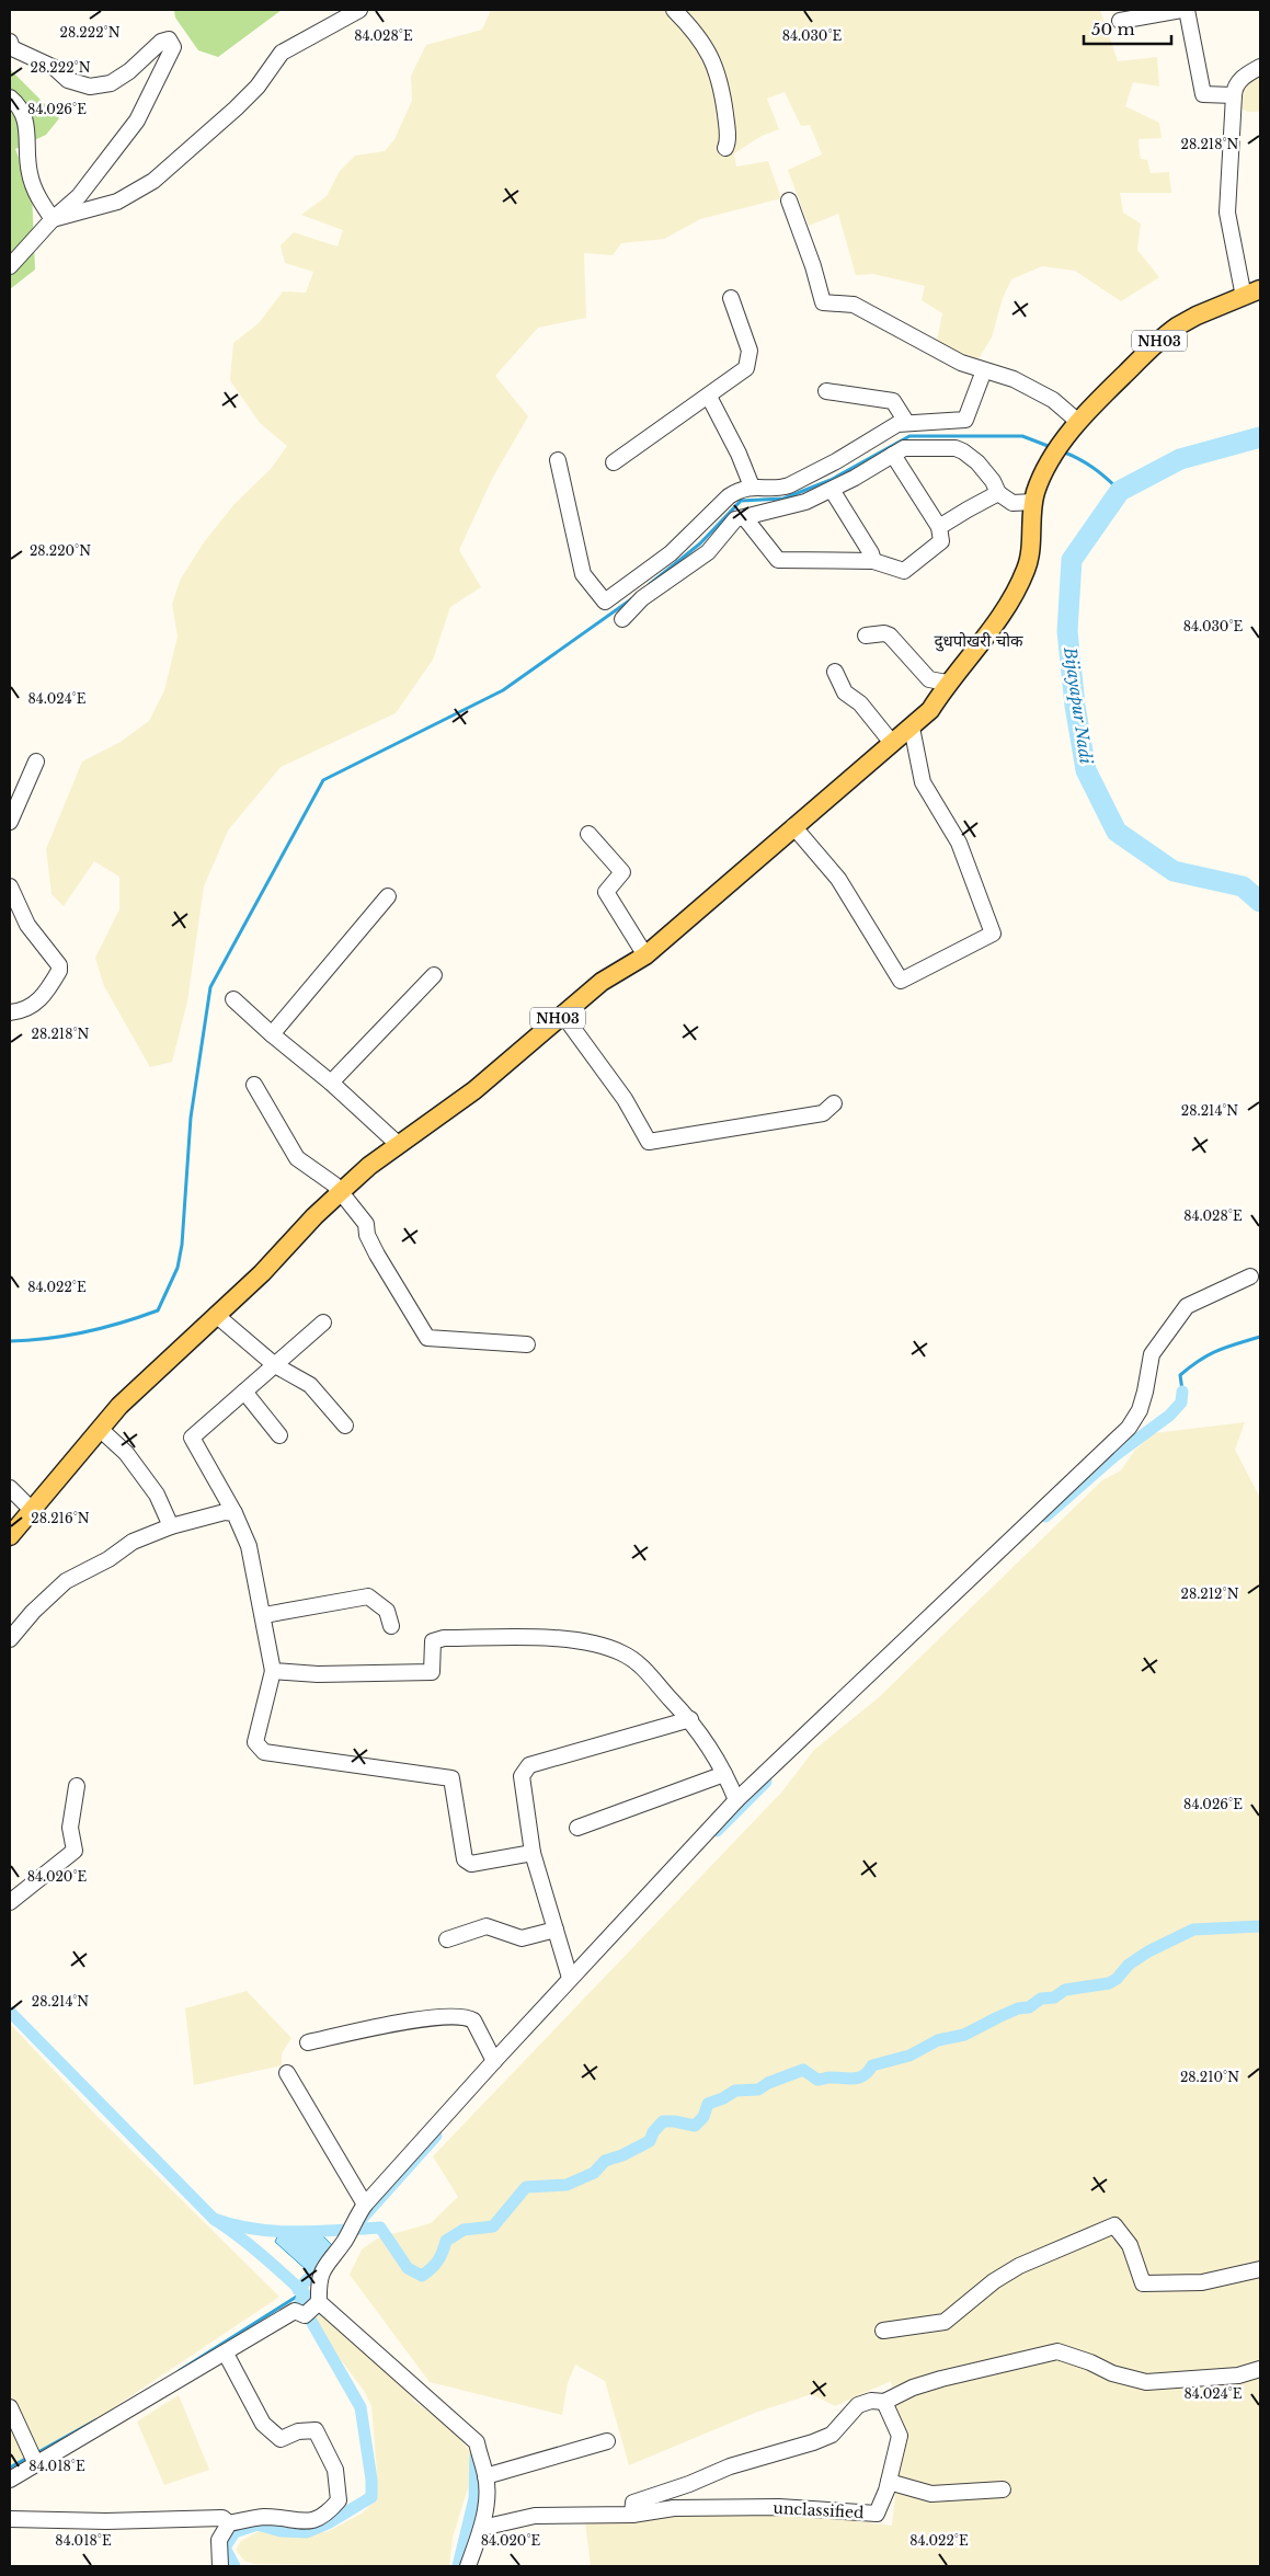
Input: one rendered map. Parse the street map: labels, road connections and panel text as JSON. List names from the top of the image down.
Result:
{
  "streets": {
    "main road": ["NH03"],
    "street": ["unclassified"]
  },
  "districts": ["दुधपोखरी चोक"],
  "water": ["Bijayapur Nadi"],
  "scale_bar": "50 m",
  "coordinates": [
    "28.222°N",
    "84.028°E",
    "84.030°E",
    "84.026°E",
    "28.218°N",
    "28.220°N",
    "84.024°E",
    "28.214°N",
    "84.022°E",
    "28.216°N",
    "28.212°N",
    "84.020°E",
    "28.210°N",
    "84.018°E"
  ]
}
